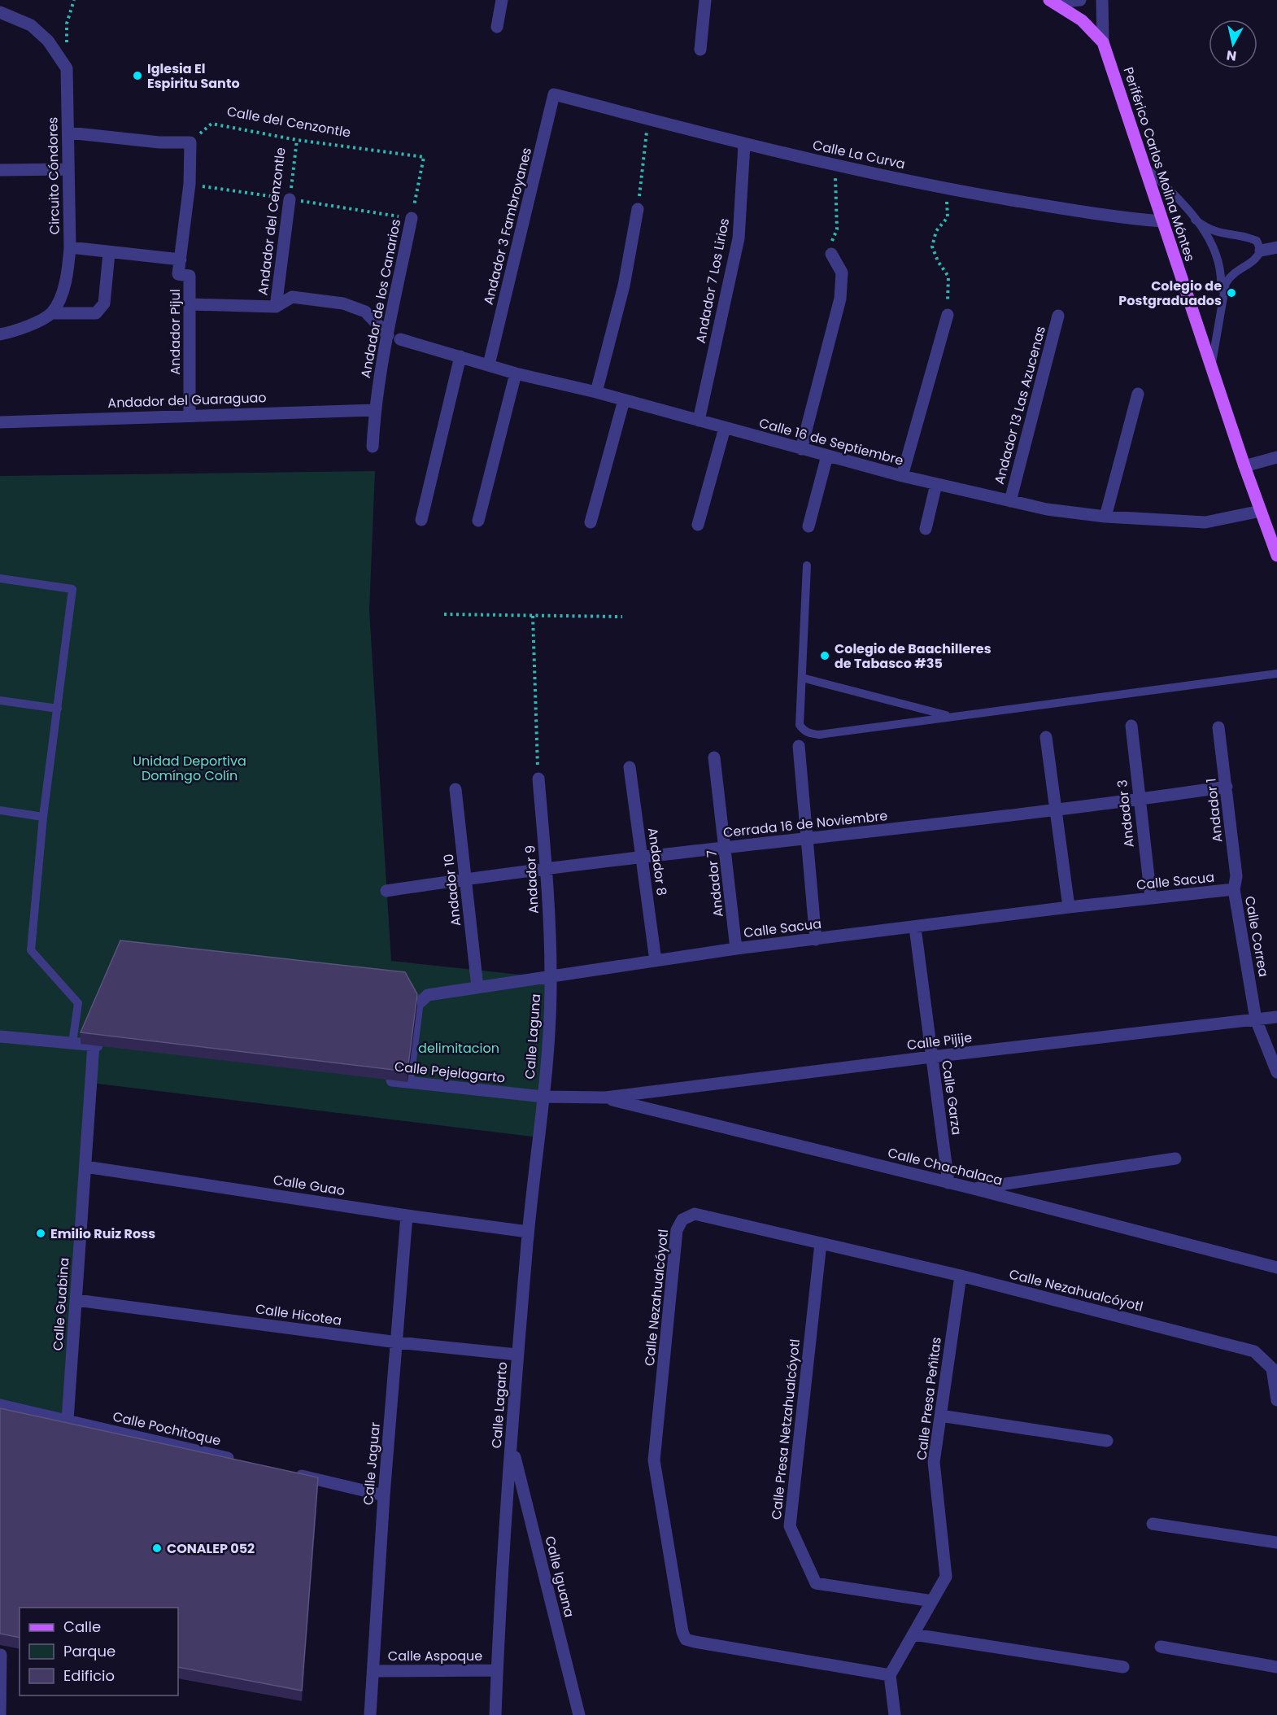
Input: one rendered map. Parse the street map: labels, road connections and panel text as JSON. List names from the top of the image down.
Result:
{
  "streets": {
    "main road": ["Periférico Carlos Molina Móntes"],
    "street": [
      "Calle La Curva",
      "Circuito Cóndores",
      "Andador del Cenzontle",
      "Andador 3 Fambroyanes",
      "Andador 7 Los Lirios",
      "Andador de los Canarios",
      "Andador Pijul",
      "Andador del Guaraguao",
      "Andador 13 Las Azucenas",
      "Calle 16 de Septiembre",
      "Andador 1",
      "Andador 3",
      "Cerrada 16 de Noviembre",
      "Andador 8",
      "Andador 9",
      "Calle Sacua",
      "Andador 7",
      "Andador 10",
      "Calle Correa",
      "Calle Laguna",
      "Calle Pijije",
      "Calle Pejelagarto",
      "Calle Garza",
      "Calle Chachalaca",
      "Calle Guao",
      "Calle Nezahualcóyotl",
      "Calle Guabina",
      "Calle Hicotea",
      "Calle Presa Peñitas",
      "Calle Lagarto",
      "Calle Pochitoque",
      "Calle Presa Netzahualcóyotl",
      "Calle Jaguar",
      "Calle Iguana",
      "Calle Aspoque"
    ],
    "path": ["Calle del Cenzontle"]
  },
  "crossings": [
    ["Calle del Cenzontle", "Andador del Cenzontle"],
    ["Calle del Cenzontle", "Andador de los Canarios"],
    ["Calle La Curva", "Periférico Carlos Molina Móntes"],
    ["Calle La Curva", "Andador 3 Fambroyanes"],
    ["Calle La Curva", "Andador 7 Los Lirios"],
    ["Periférico Carlos Molina Móntes", "Calle 16 de Septiembre"],
    ["Andador 3 Fambroyanes", "Calle 16 de Septiembre"],
    ["Andador 7 Los Lirios", "Calle 16 de Septiembre"],
    ["Andador de los Canarios", "Andador del Guaraguao"],
    ["Andador Pijul", "Andador del Guaraguao"],
    ["Andador 13 Las Azucenas", "Calle 16 de Septiembre"],
    ["Andador 1", "Cerrada 16 de Noviembre"],
    ["Andador 1", "Calle Sacua"],
    ["Andador 1", "Calle Correa"],
    ["Andador 3", "Cerrada 16 de Noviembre"],
    ["Andador 3", "Calle Sacua"],
    ["Cerrada 16 de Noviembre", "Andador 8"],
    ["Cerrada 16 de Noviembre", "Andador 9"],
    ["Cerrada 16 de Noviembre", "Andador 7"],
    ["Cerrada 16 de Noviembre", "Andador 10"],
    ["Andador 8", "Calle Sacua"],
    ["Andador 9", "Calle Sacua"],
    ["Andador 9", "Calle Laguna"],
    ["Calle Sacua", "Andador 7"],
    ["Calle Sacua", "Andador 10"],
    ["Calle Sacua", "Calle Correa"],
    ["Calle Sacua", "Calle Laguna"],
    ["Calle Sacua", "Calle Pejelagarto"],
    ["Calle Sacua", "Calle Garza"],
    ["Calle Correa", "Calle Pijije"],
    ["Calle Laguna", "Calle Pejelagarto"],
    ["Calle Laguna", "Calle Lagarto"],
    ["Calle Pijije", "Calle Pejelagarto"],
    ["Calle Pijije", "Calle Garza"],
    ["Calle Pijije", "Calle Chachalaca"],
    ["Calle Pejelagarto", "Calle Chachalaca"],
    ["Calle Pejelagarto", "Calle Lagarto"],
    ["Calle Garza", "Calle Chachalaca"],
    ["Calle Guao", "Calle Guabina"],
    ["Calle Guao", "Calle Lagarto"],
    ["Calle Guao", "Calle Jaguar"],
    ["Calle Nezahualcóyotl", "Calle Presa Peñitas"],
    ["Calle Nezahualcóyotl", "Calle Presa Netzahualcóyotl"],
    ["Calle Guabina", "Calle Hicotea"],
    ["Calle Guabina", "Calle Pochitoque"],
    ["Calle Hicotea", "Calle Lagarto"],
    ["Calle Hicotea", "Calle Jaguar"],
    ["Calle Presa Peñitas", "Calle Presa Netzahualcóyotl"],
    ["Calle Lagarto", "Calle Iguana"],
    ["Calle Lagarto", "Calle Aspoque"],
    ["Calle Jaguar", "Calle Aspoque"]
  ],
  "parks": ["Unidad Deportiva Domíngo Colín", "delimitacion"],
  "places": [
    "Iglesia El Espiritu Santo",
    "Colegio de Postgraduados",
    "Colegio de Baachilleres de Tabasco #35",
    "Emilio Ruiz Ross",
    "CONALEP 052"
  ],
  "legend": ["Calle", "Parque", "Edificio"],
  "north": "bottom"
}
